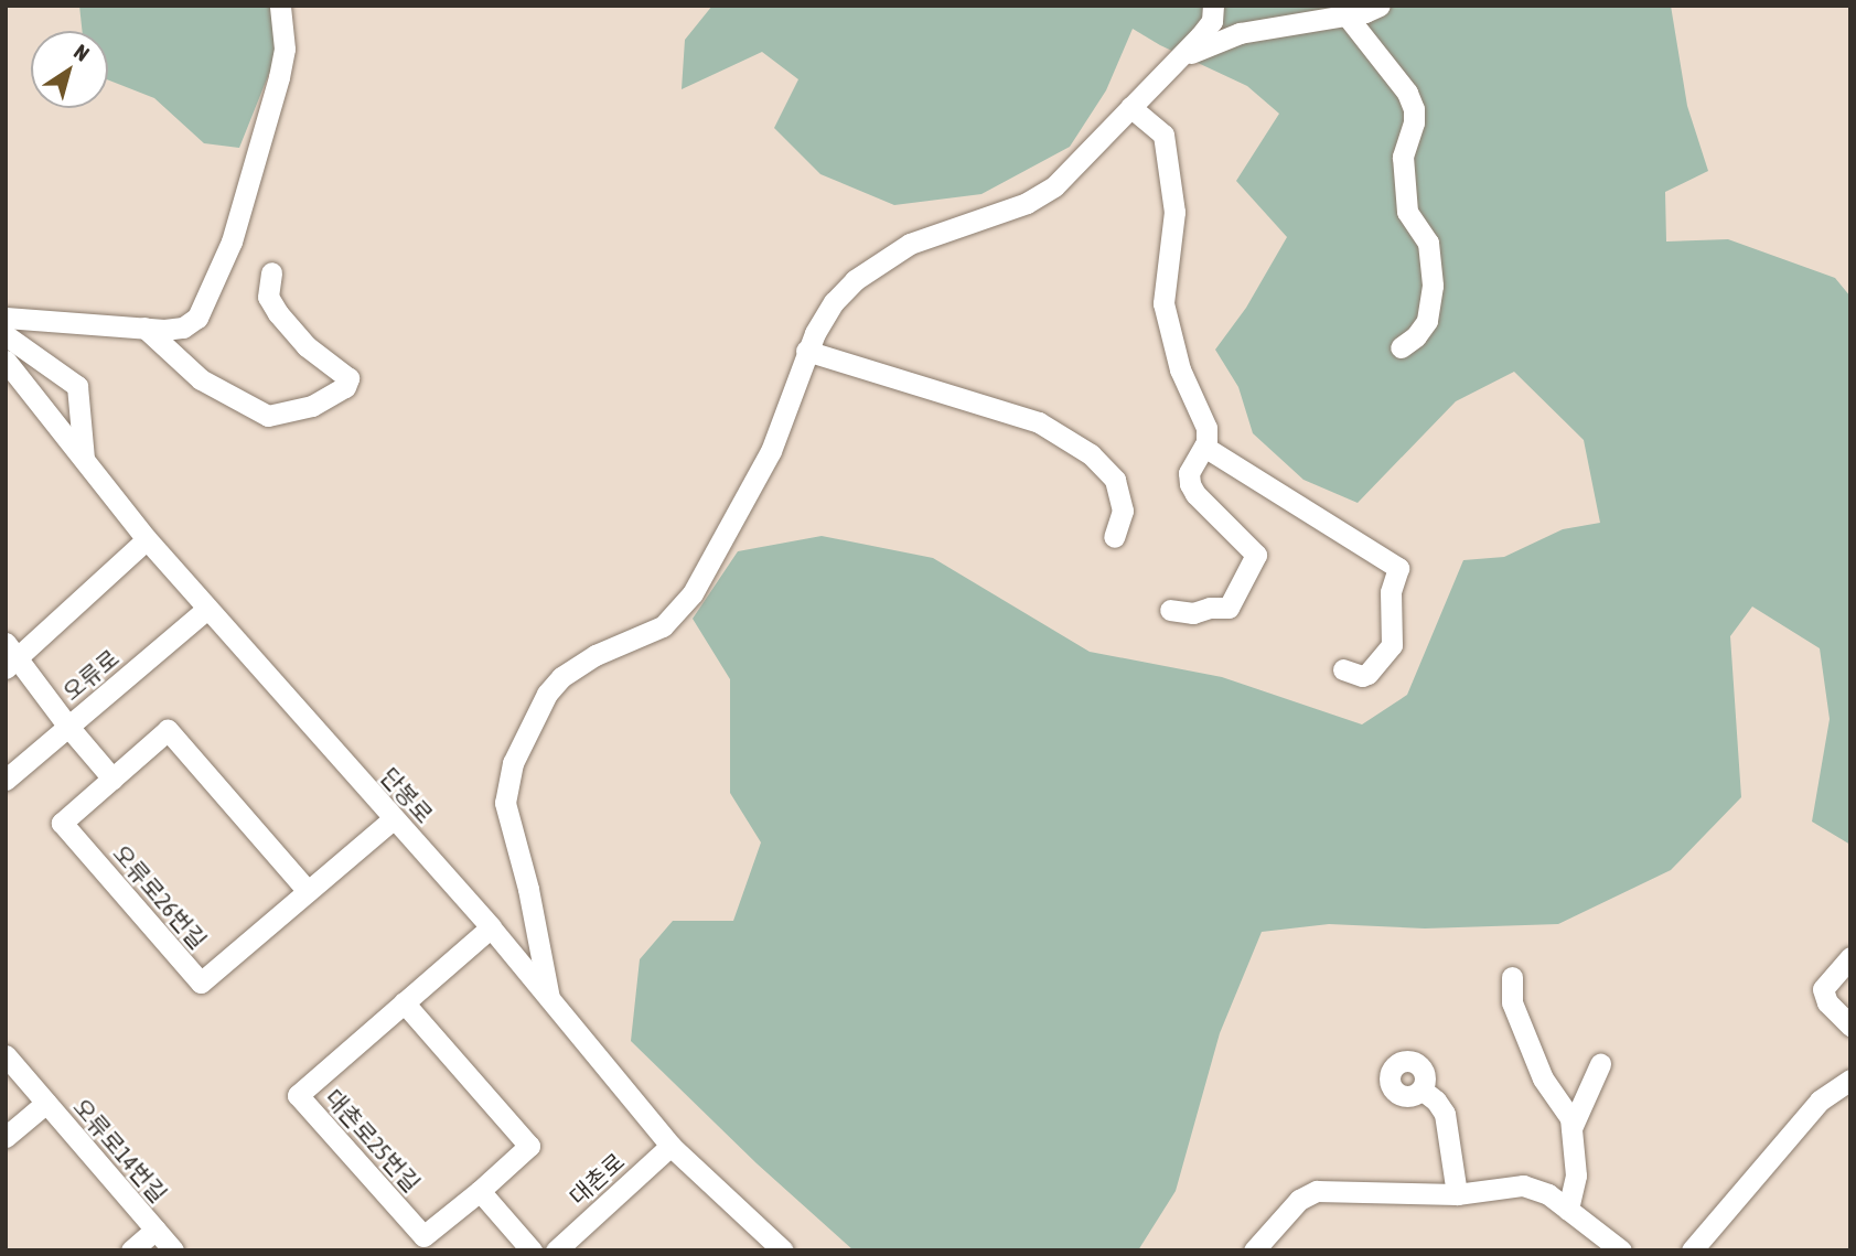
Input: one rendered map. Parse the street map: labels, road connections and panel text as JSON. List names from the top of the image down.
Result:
{
  "streets": {
    "street": [
      "오류로",
      "단봉로",
      "오류로26번길",
      "대촌로25번길",
      "오류로14번길",
      "대촌로"
    ]
  },
  "crossings": [
    ["오류로", "단봉로"],
    ["단봉로", "오류로26번길"],
    ["단봉로", "대촌로25번길"],
    ["단봉로", "대촌로"]
  ],
  "north": "top right"
}
